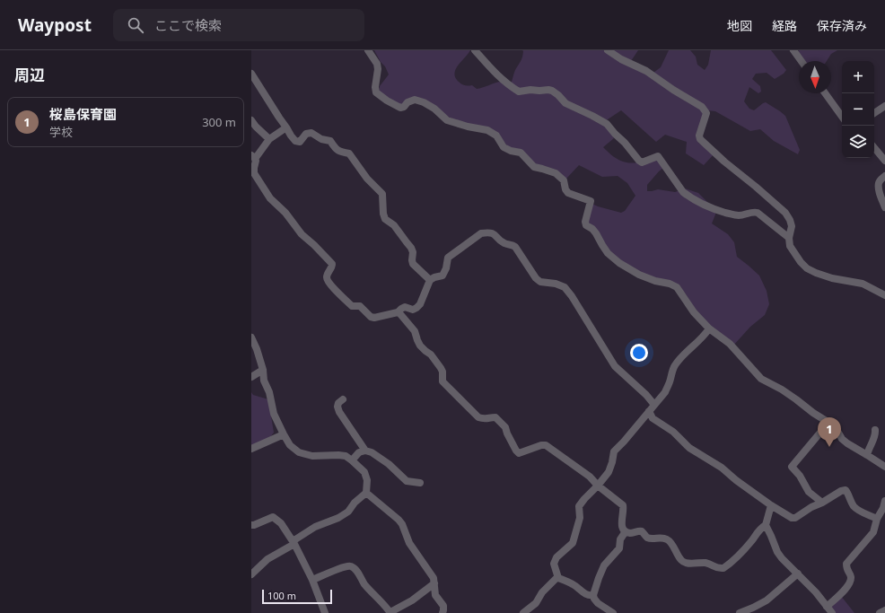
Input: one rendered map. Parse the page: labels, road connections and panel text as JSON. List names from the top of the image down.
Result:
{
  "scale_bar": "100 m",
  "north": "bottom",
  "page": {
    "header": "Waypost",
    "search": "ここで検索",
    "nav": ["地図", "経路", "保存済み"],
    "heading": "周辺",
    "map_buttons": ["+", "−"],
    "list": [
      {
        "mark": "1",
        "name": "桜島保育園",
        "note": "学校",
        "value": "300 m"
      }
    ],
    "pins": "1",
    "scale": "100 m"
  }
}
